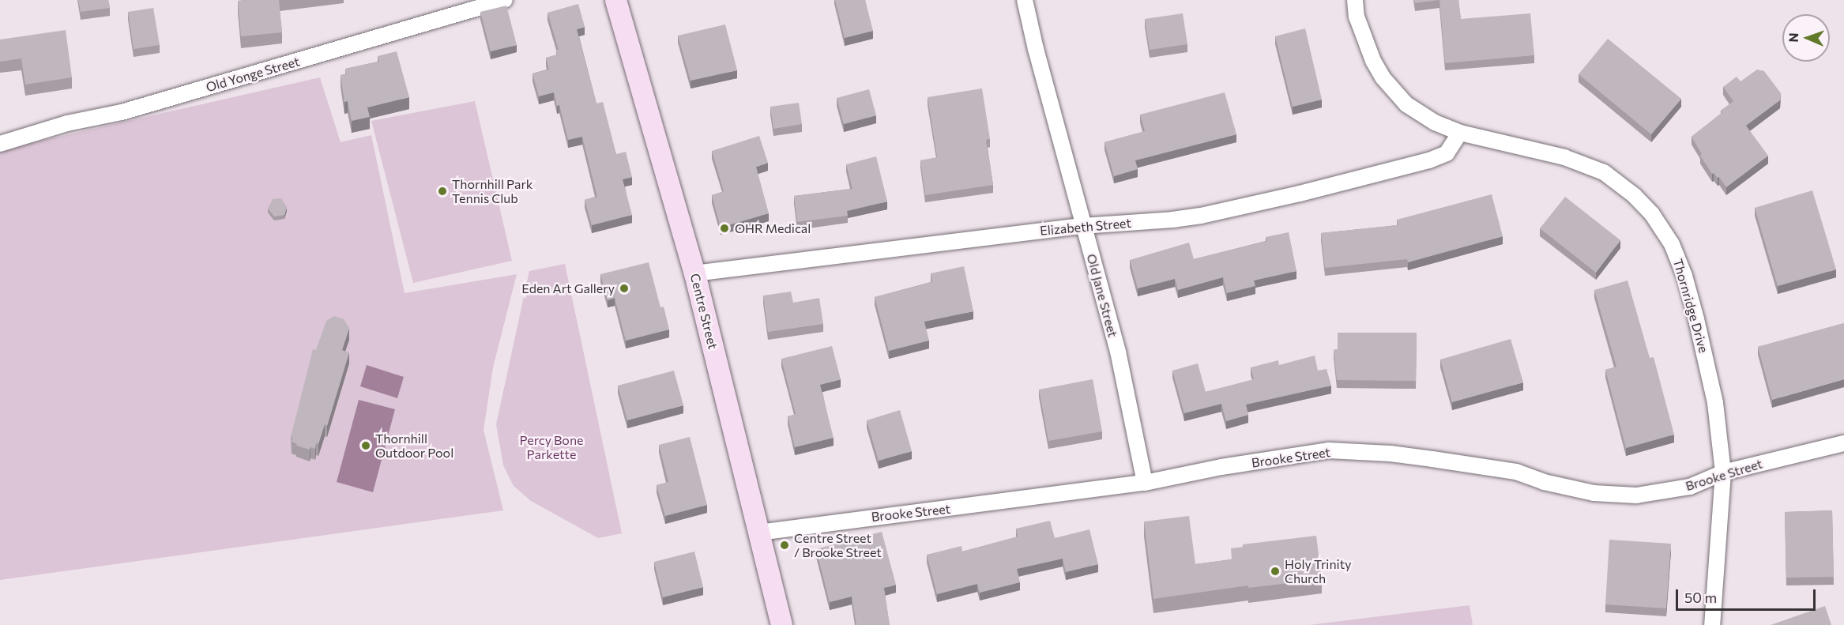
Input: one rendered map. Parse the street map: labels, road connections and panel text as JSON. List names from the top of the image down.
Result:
{
  "streets": {
    "main road": ["Centre Street"],
    "street": [
      "Old Yonge Street",
      "Elizabeth Street",
      "Old Jane Street",
      "Thornridge Drive",
      "Brooke Street"
    ]
  },
  "crossings": [
    ["Elizabeth Street", "Old Jane Street"],
    ["Elizabeth Street", "Thornridge Drive"],
    ["Elizabeth Street", "Centre Street"],
    ["Old Jane Street", "Brooke Street"],
    ["Thornridge Drive", "Brooke Street"],
    ["Centre Street", "Brooke Street"]
  ],
  "parks": ["Percy Bone Parkette"],
  "places": [
    "Thornhill Park Tennis Club",
    "OHR Medical",
    "Eden Art Gallery",
    "Thornhill Outdoor Pool",
    "Centre Street / Brooke Street",
    "Holy Trinity Church"
  ],
  "scale_bar": "50 m",
  "north": "left"
}
